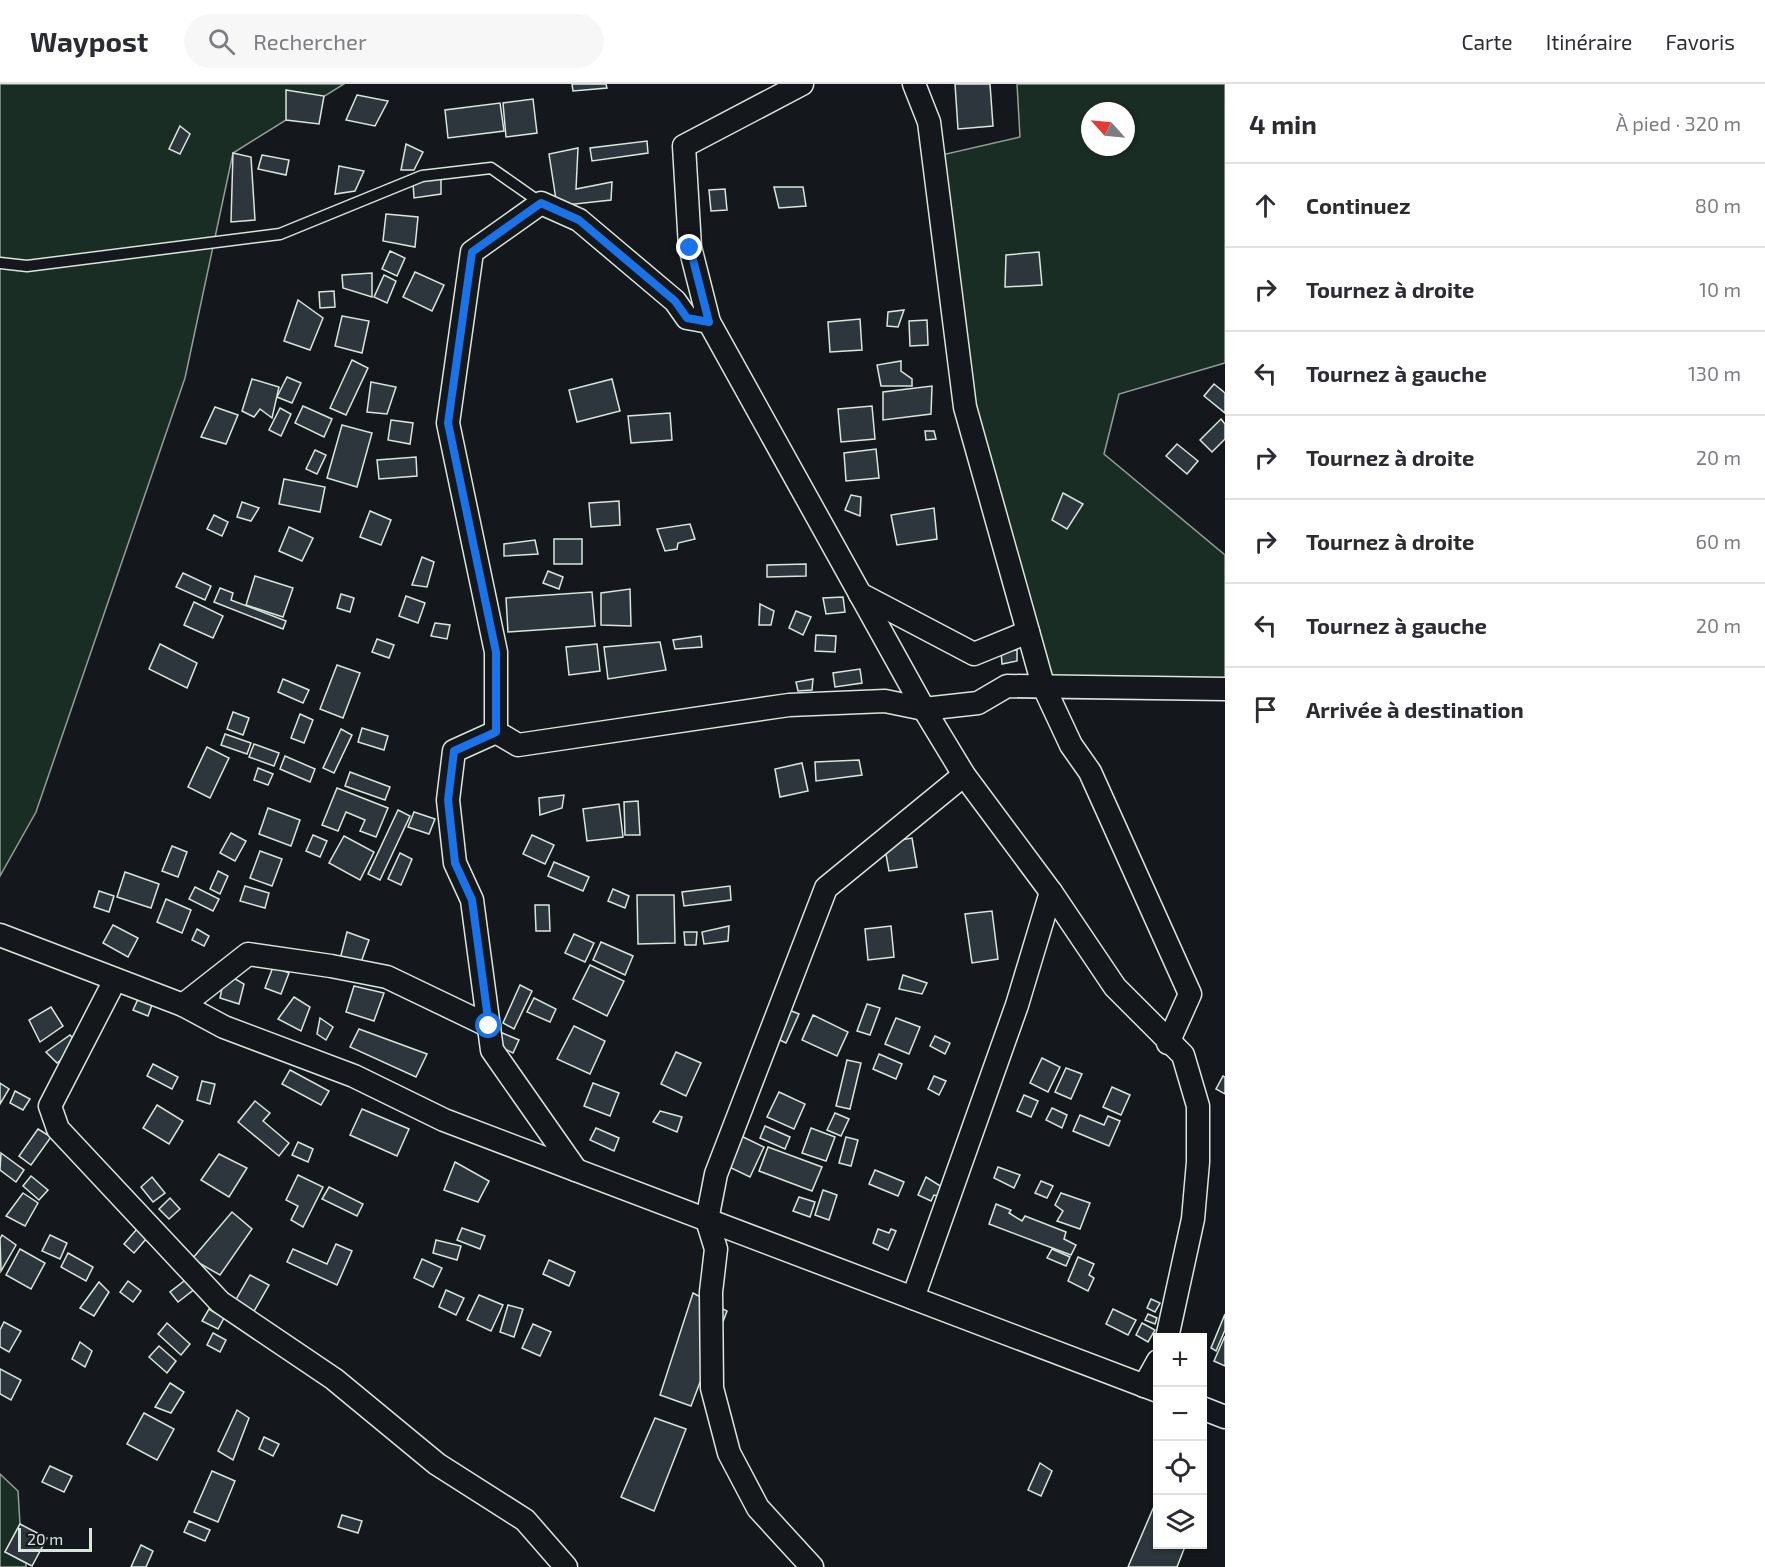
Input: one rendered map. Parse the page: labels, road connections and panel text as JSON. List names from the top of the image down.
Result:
{
  "scale_bar": "20 m",
  "north": "top left",
  "page": {
    "header": "Waypost",
    "search": "Rechercher",
    "nav": ["Carte", "Itinéraire", "Favoris"],
    "heading": ["4 min", "À pied · 320 m"],
    "list": [
      ["Continuez", "80 m"],
      ["Tournez à droite", "10 m"],
      ["Tournez à gauche", "130 m"],
      ["Tournez à droite", "20 m"],
      ["Tournez à droite", "60 m"],
      ["Tournez à gauche", "20 m"],
      "Arrivée à destination"
    ],
    "map_buttons": ["+", "−"],
    "scale": "20 m"
  }
}
